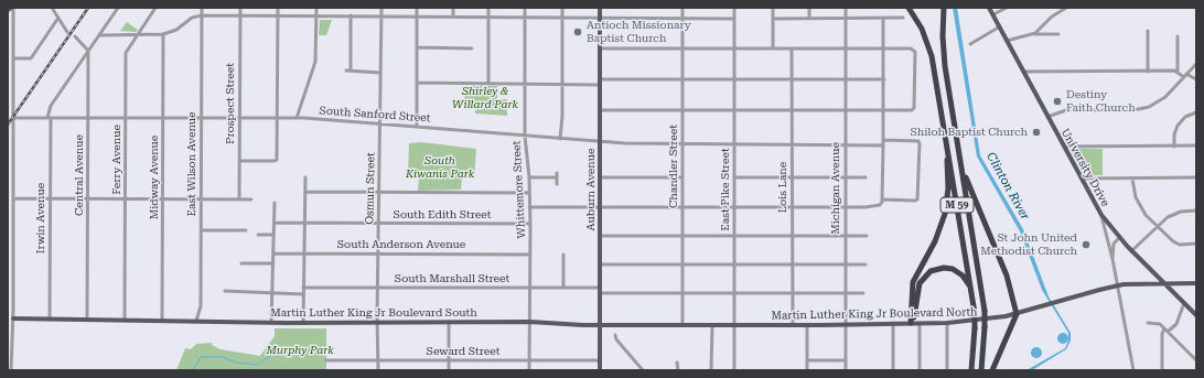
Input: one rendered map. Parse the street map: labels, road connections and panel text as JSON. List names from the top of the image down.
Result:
{
  "streets": {
    "highway": ["M 59"],
    "main road": [
      "University Drive",
      "Auburn Avenue",
      "Martin Luther King Jr Boulevard South",
      "Martin Luther King Jr Boulevard North"
    ],
    "street": [
      "Prospect Street",
      "South Sanford Street",
      "Ferry Avenue",
      "East Wilson Avenue",
      "Chandler Street",
      "Central Avenue",
      "Midway Avenue",
      "Lois Lane",
      "Osmun Street",
      "Michigan Avenue",
      "Whittemore Street",
      "East Pike Street",
      "South Edith Street",
      "Irwin Avenue",
      "South Anderson Avenue",
      "South Marshall Street",
      "Seward Street"
    ]
  },
  "crossings": [
    ["Prospect Street", "South Sanford Street"],
    ["South Sanford Street", "Ferry Avenue"],
    ["South Sanford Street", "East Wilson Avenue"],
    ["South Sanford Street", "Chandler Street"],
    ["South Sanford Street", "Central Avenue"],
    ["South Sanford Street", "Midway Avenue"],
    ["South Sanford Street", "Lois Lane"],
    ["South Sanford Street", "Osmun Street"],
    ["South Sanford Street", "Michigan Avenue"],
    ["South Sanford Street", "Whittemore Street"],
    ["South Sanford Street", "Auburn Avenue"],
    ["South Sanford Street", "East Pike Street"],
    ["South Sanford Street", "Irwin Avenue"],
    ["Ferry Avenue", "Martin Luther King Jr Boulevard South"],
    ["East Wilson Avenue", "Martin Luther King Jr Boulevard South"],
    ["Chandler Street", "Martin Luther King Jr Boulevard South"],
    ["University Drive", "Martin Luther King Jr Boulevard North"],
    ["Central Avenue", "Irwin Avenue"],
    ["Central Avenue", "Martin Luther King Jr Boulevard South"],
    ["Midway Avenue", "Martin Luther King Jr Boulevard South"],
    ["Lois Lane", "Martin Luther King Jr Boulevard North"],
    ["Osmun Street", "South Edith Street"],
    ["Osmun Street", "South Anderson Avenue"],
    ["Osmun Street", "South Marshall Street"],
    ["Osmun Street", "Martin Luther King Jr Boulevard South"],
    ["Osmun Street", "Seward Street"],
    ["Michigan Avenue", "Martin Luther King Jr Boulevard North"],
    ["Whittemore Street", "South Edith Street"],
    ["Whittemore Street", "South Anderson Avenue"],
    ["Whittemore Street", "South Marshall Street"],
    ["Whittemore Street", "Martin Luther King Jr Boulevard South"],
    ["Whittemore Street", "Seward Street"],
    ["Auburn Avenue", "South Marshall Street"],
    ["Auburn Avenue", "Martin Luther King Jr Boulevard South"],
    ["Auburn Avenue", "Seward Street"],
    ["East Pike Street", "Martin Luther King Jr Boulevard South"],
    ["East Pike Street", "Martin Luther King Jr Boulevard North"],
    ["Irwin Avenue", "Martin Luther King Jr Boulevard South"],
    ["Martin Luther King Jr Boulevard South", "Martin Luther King Jr Boulevard North"]
  ],
  "water": ["Clinton River"],
  "parks": ["Shirley & Willard Park", "South Kiwanis Park", "Murphy Park"],
  "places": [
    "Antioch Missionary Baptist Church",
    "Destiny Faith Church",
    "Shiloh Baptist Church",
    "St John United Methodist Church"
  ]
}
